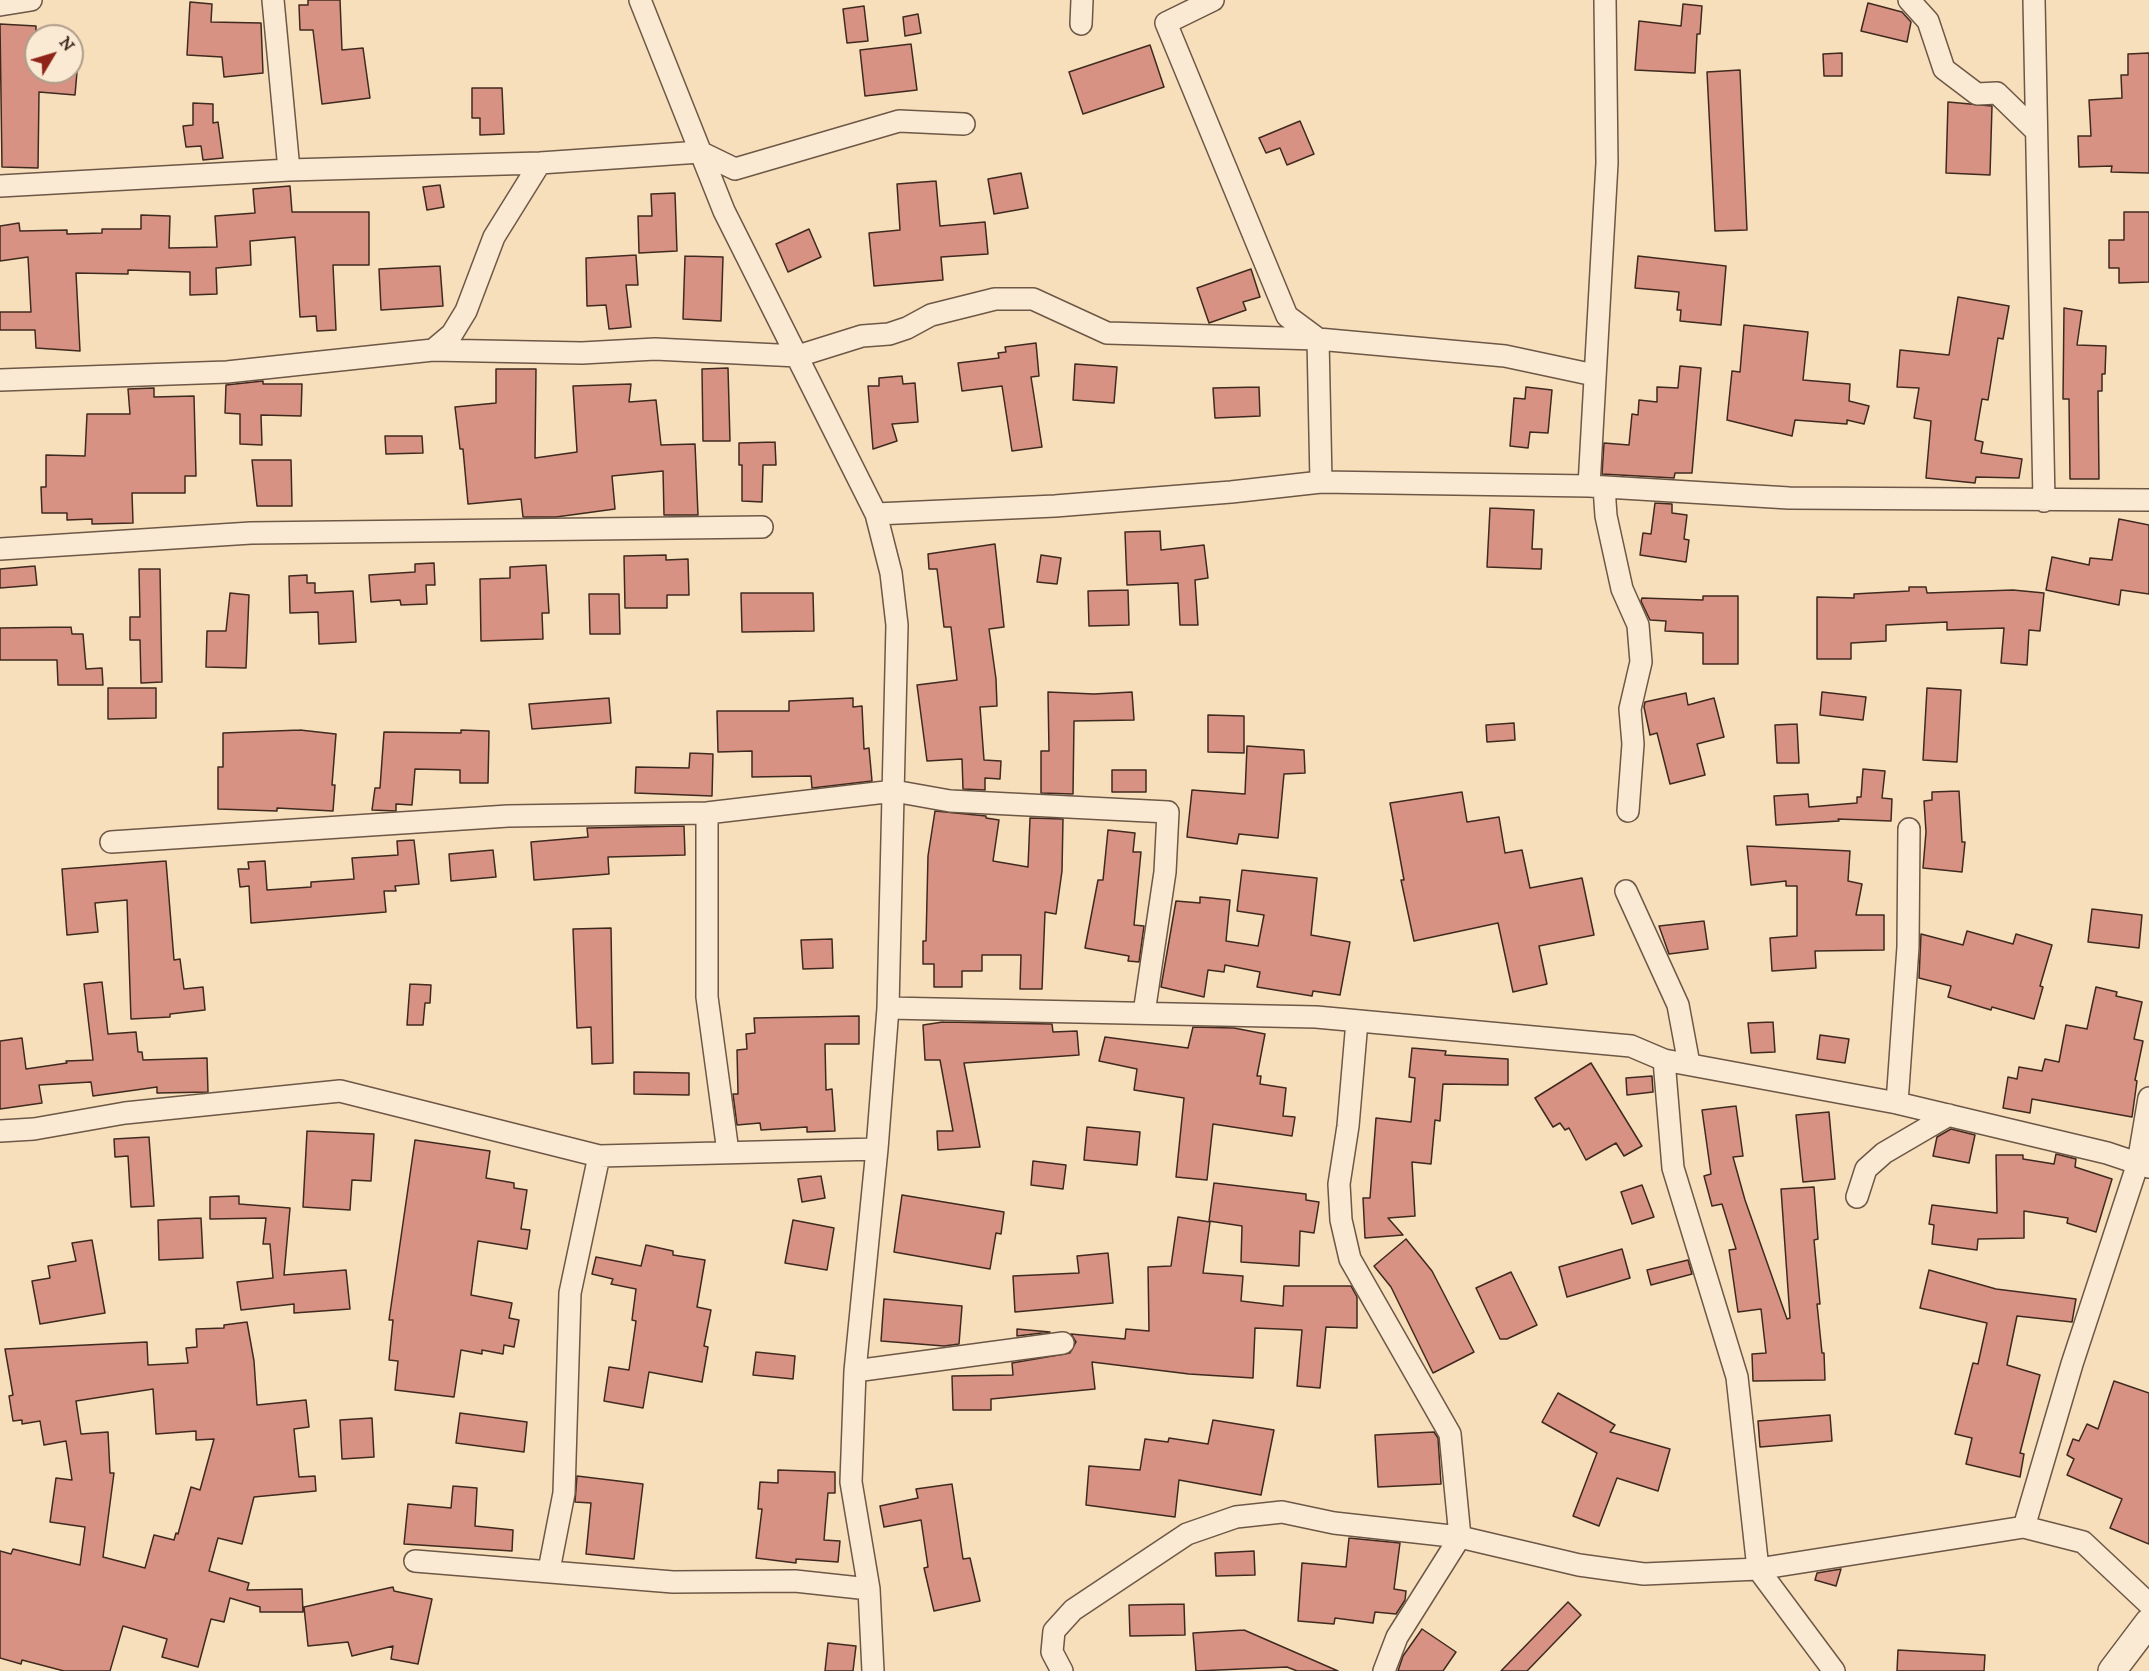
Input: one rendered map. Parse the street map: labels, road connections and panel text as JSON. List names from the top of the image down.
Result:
{
  "north": "top right"
}
